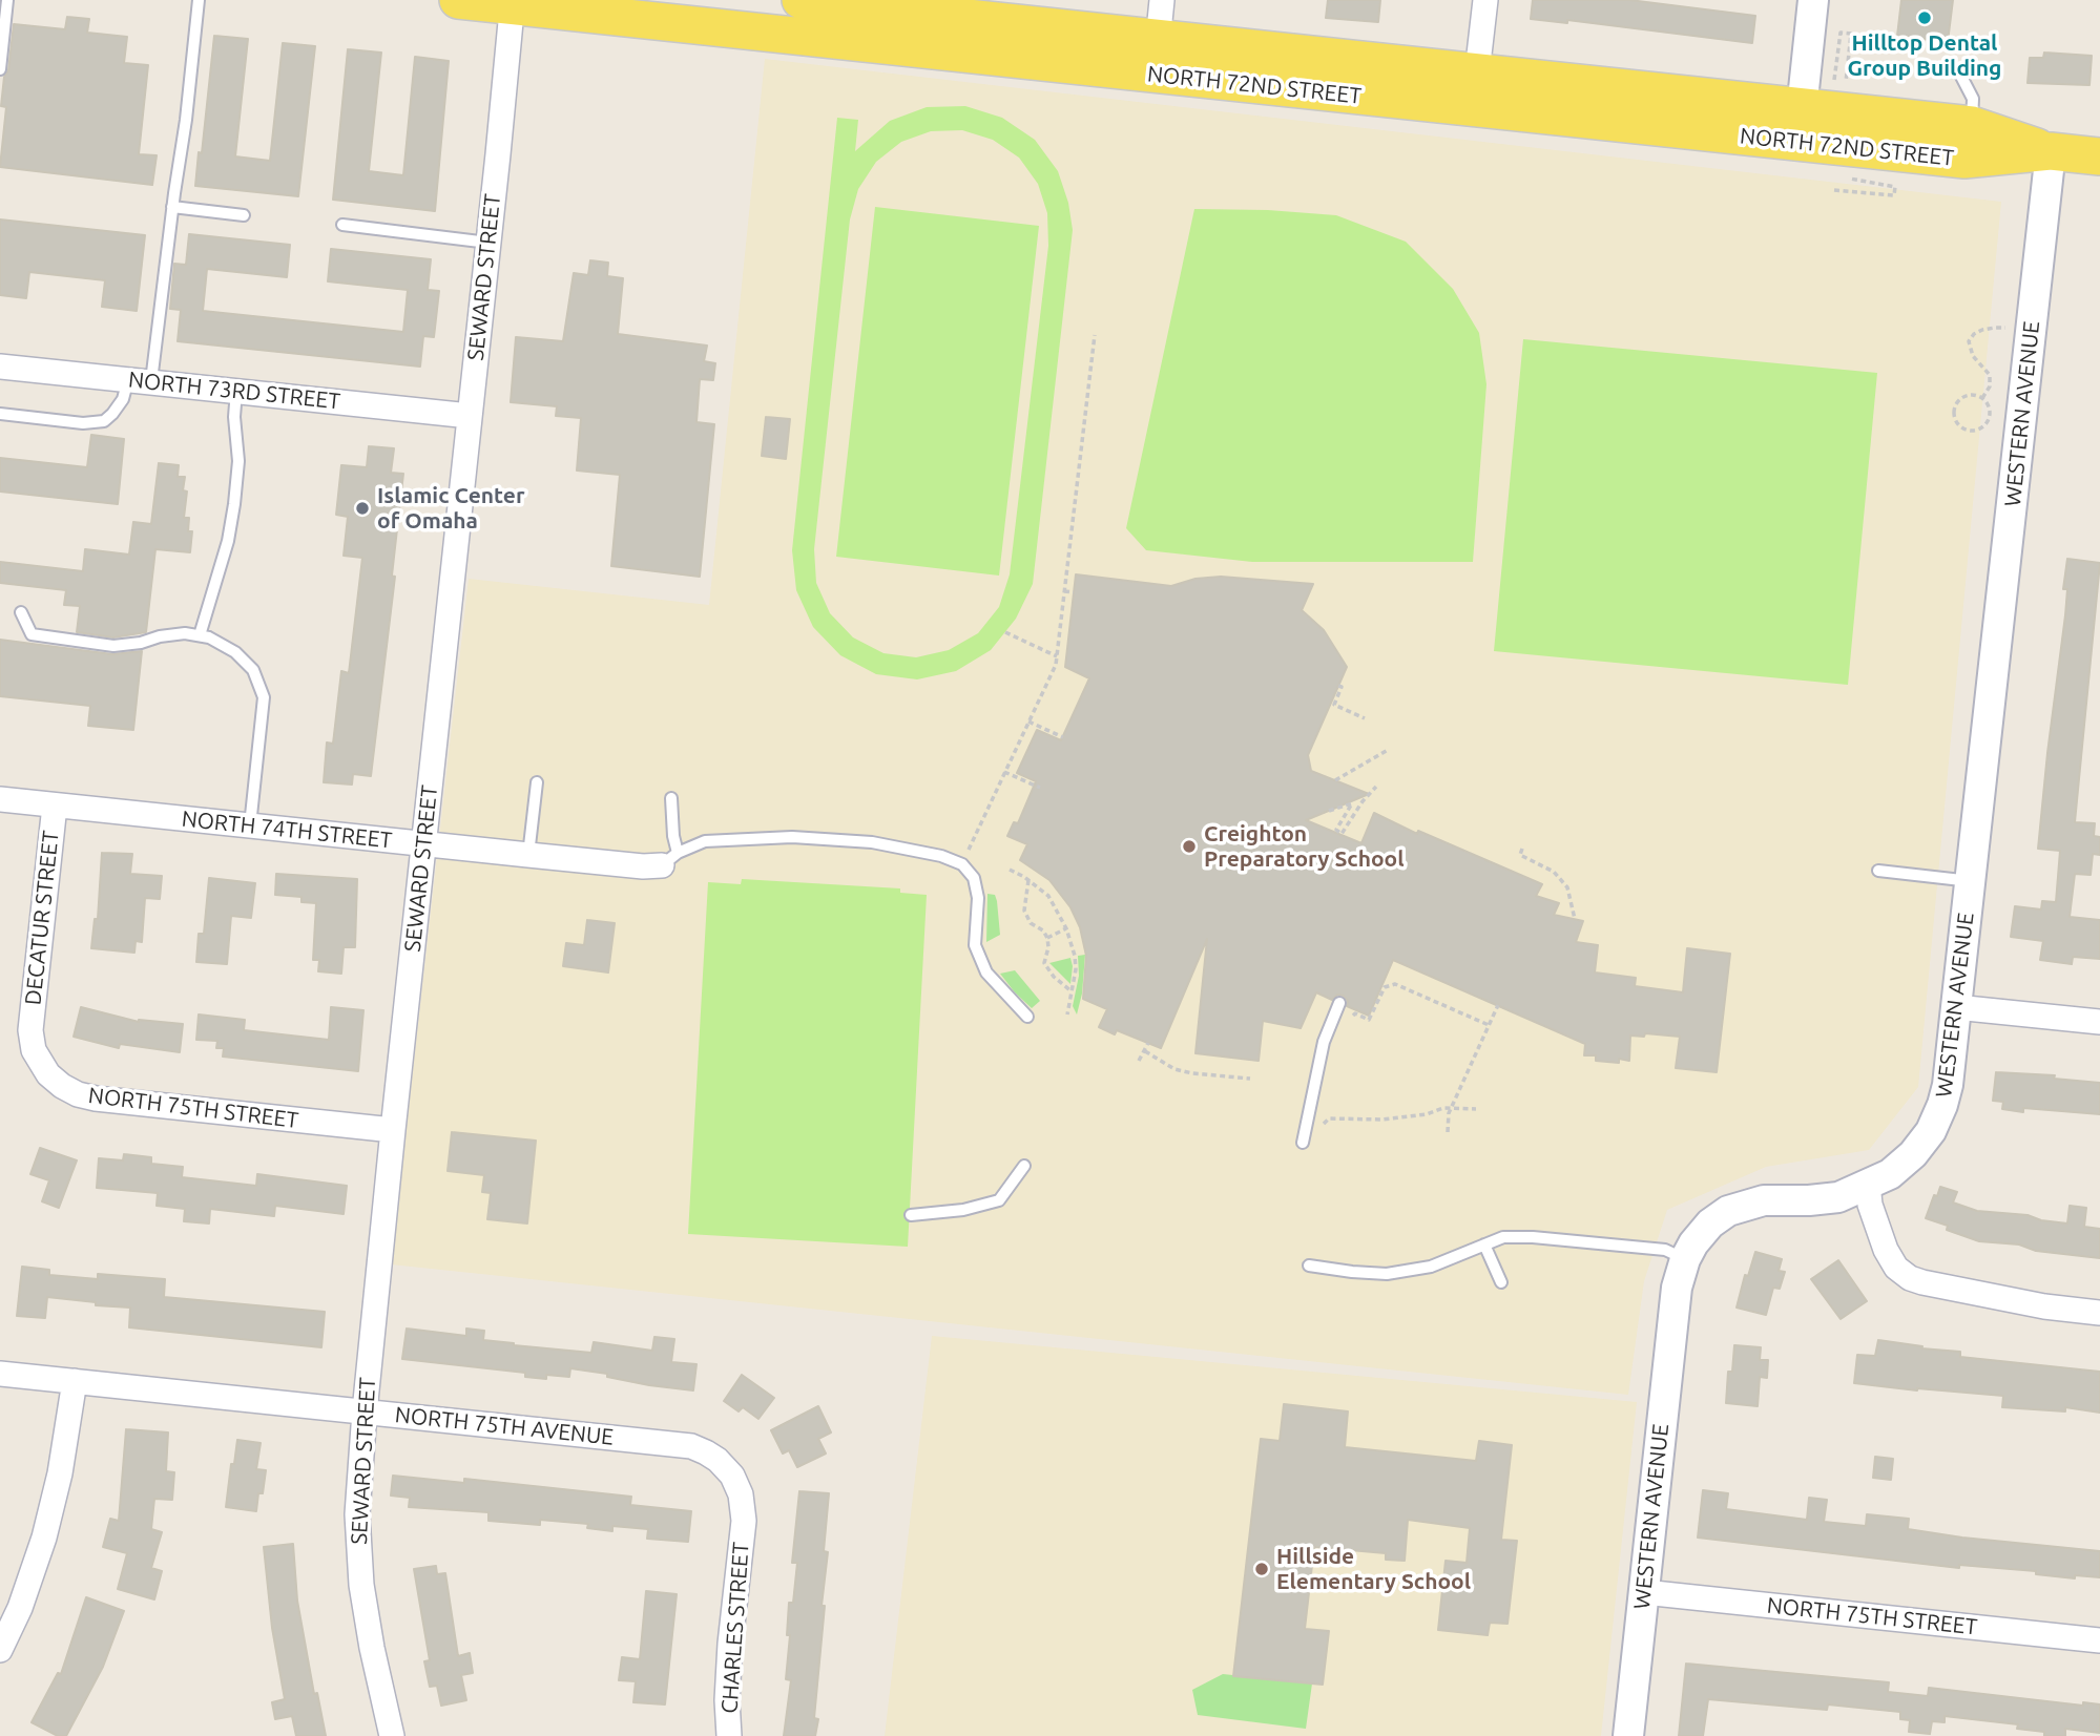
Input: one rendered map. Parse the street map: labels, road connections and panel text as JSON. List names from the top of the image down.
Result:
{
  "streets": {
    "main road": ["NORTH 72ND STREET"],
    "street": [
      "SEWARD STREET",
      "NORTH 73RD STREET",
      "WESTERN AVENUE",
      "NORTH 74TH STREET",
      "DECATUR STREET",
      "NORTH 75TH STREET",
      "NORTH 75TH AVENUE",
      "CHARLES STREET"
    ]
  },
  "crossings": [
    ["NORTH 72ND STREET", "SEWARD STREET"],
    ["NORTH 72ND STREET", "WESTERN AVENUE"],
    ["SEWARD STREET", "NORTH 73RD STREET"],
    ["SEWARD STREET", "NORTH 74TH STREET"],
    ["SEWARD STREET", "NORTH 75TH STREET"],
    ["SEWARD STREET", "NORTH 75TH AVENUE"],
    ["WESTERN AVENUE", "NORTH 75TH STREET"],
    ["NORTH 74TH STREET", "DECATUR STREET"],
    ["DECATUR STREET", "NORTH 75TH STREET"],
    ["NORTH 75TH AVENUE", "CHARLES STREET"]
  ],
  "places": [
    "Hilltop Dental Group Building",
    "Islamic Center of Omaha",
    "Creighton Preparatory School",
    "Hillside Elementary School"
  ]
}
